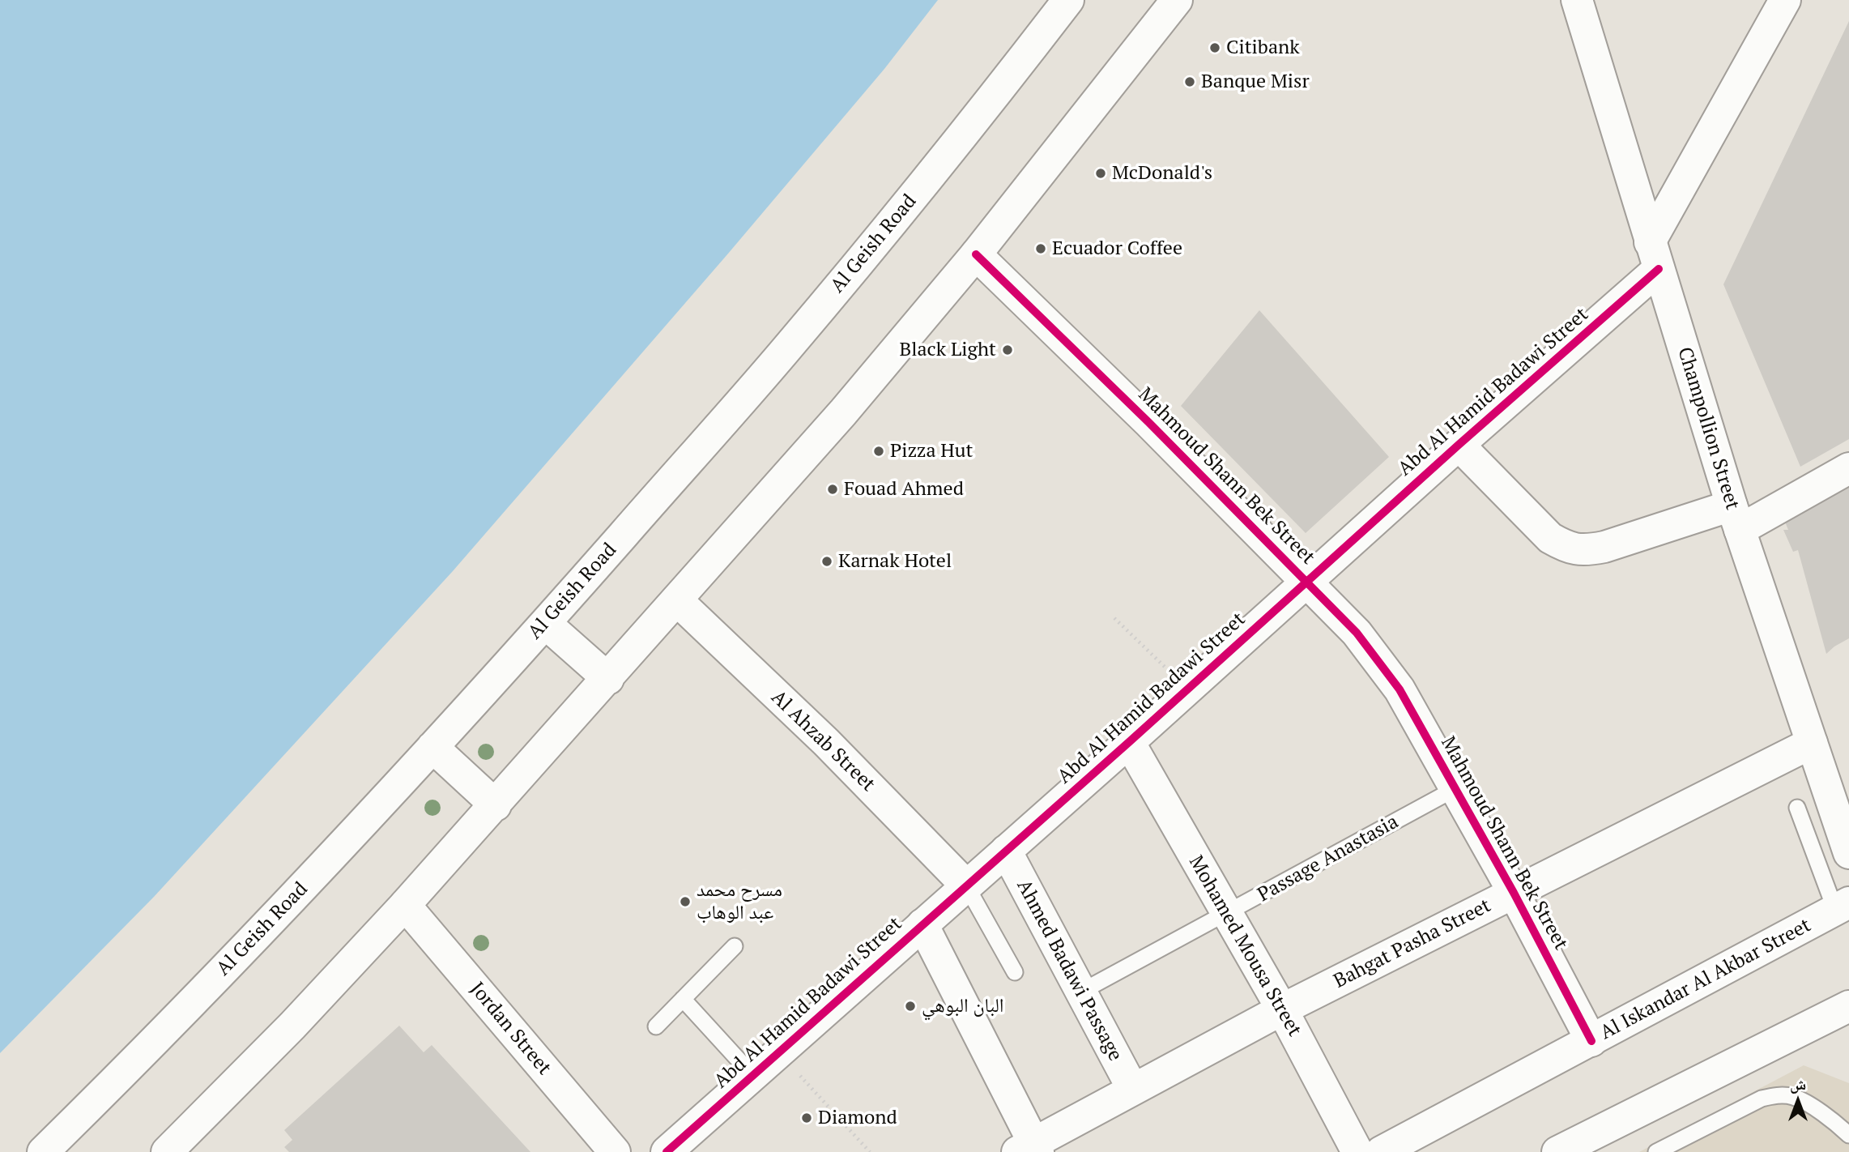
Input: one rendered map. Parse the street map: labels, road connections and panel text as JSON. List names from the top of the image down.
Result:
{
  "streets": {
    "main road": [
      "Al Geish Road",
      "Abd Al Hamid Badawi Street",
      "Champollion Street",
      "Mahmoud Shann Bek Street",
      "Al Ahzab Street",
      "Bahgat Pasha Street",
      "Mohamed Mousa Street",
      "Ahmed Badawi Passage",
      "Al Iskandar Al Akbar Street",
      "Jordan Street"
    ],
    "lane": ["Passage Anastasia"]
  },
  "crossings": [
    ["Abd Al Hamid Badawi Street", "Champollion Street"],
    ["Abd Al Hamid Badawi Street", "Mahmoud Shann Bek Street"],
    ["Abd Al Hamid Badawi Street", "Al Ahzab Street"],
    ["Abd Al Hamid Badawi Street", "Mohamed Mousa Street"],
    ["Abd Al Hamid Badawi Street", "Ahmed Badawi Passage"],
    ["Champollion Street", "Bahgat Pasha Street"],
    ["Mahmoud Shann Bek Street", "Passage Anastasia"],
    ["Mahmoud Shann Bek Street", "Bahgat Pasha Street"],
    ["Mahmoud Shann Bek Street", "Al Iskandar Al Akbar Street"],
    ["Passage Anastasia", "Mohamed Mousa Street"],
    ["Passage Anastasia", "Ahmed Badawi Passage"],
    ["Bahgat Pasha Street", "Mohamed Mousa Street"],
    ["Bahgat Pasha Street", "Ahmed Badawi Passage"]
  ],
  "places": [
    "Citibank",
    "Banque Misr",
    "McDonald's",
    "Ecuador Coffee",
    "Black Light",
    "Pizza Hut",
    "Fouad Ahmed",
    "Karnak Hotel",
    "مسرح محمد عبد الوهاب",
    "البان البوهي",
    "Diamond"
  ],
  "north": "top"
}
